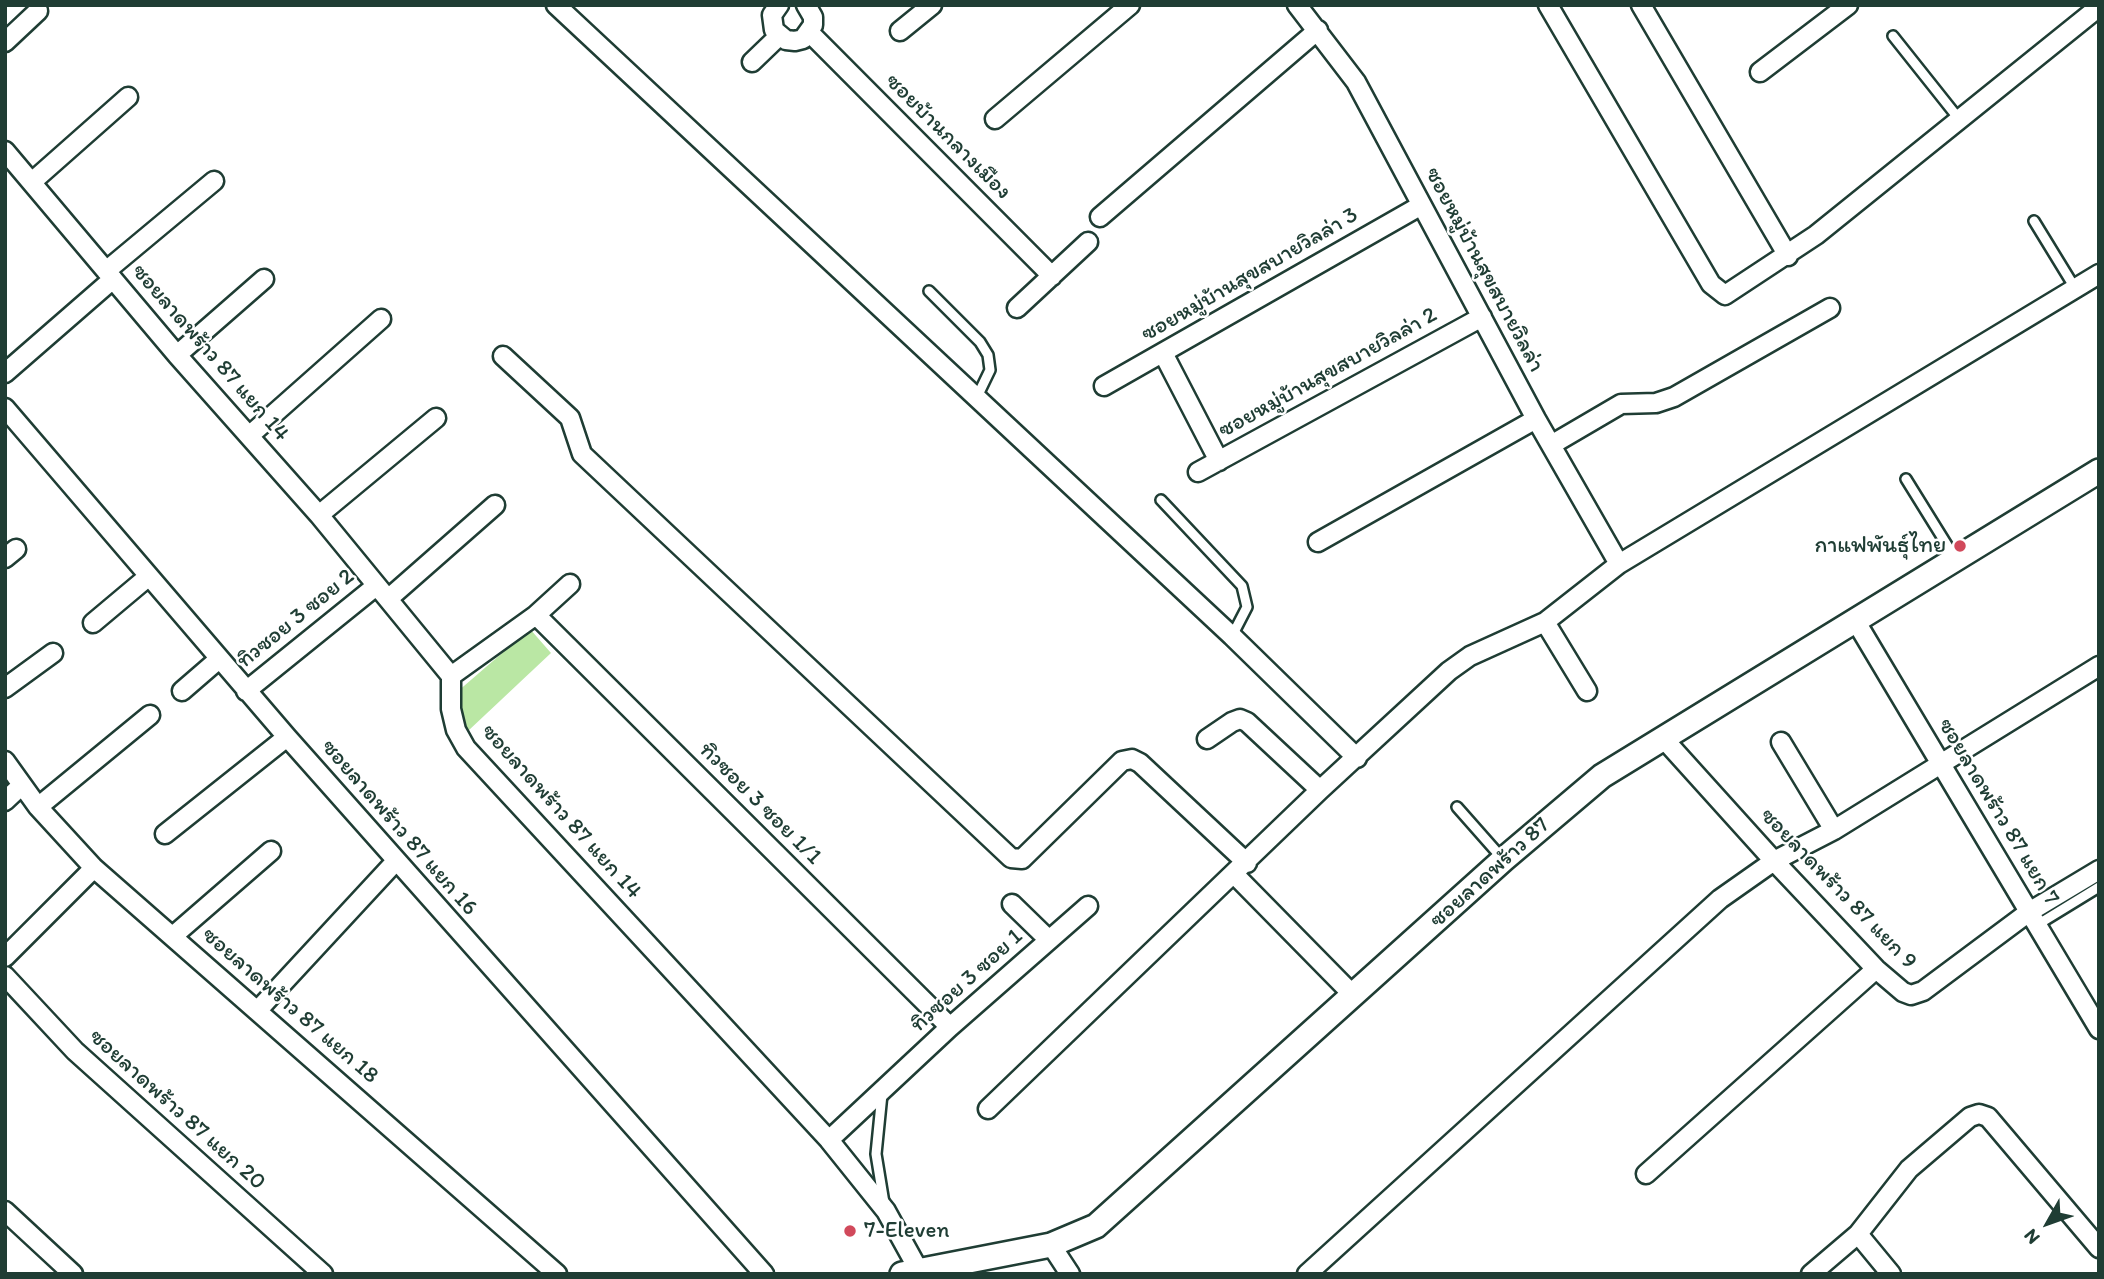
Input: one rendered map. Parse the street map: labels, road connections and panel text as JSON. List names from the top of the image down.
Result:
{
  "streets": {
    "street": [
      "ซอยบ้านกลางเมือง",
      "ซอยหมู่บ้านสุขสบายวิลล่า",
      "ซอยหมู่บ้านสุขสบายวิลล่า 3",
      "ซอยลาดพร้าว 87 แยก 14",
      "ซอยหมู่บ้านสุขสบายวิลล่า 2",
      "ทิวซอย 3 ซอย 2",
      "ทิวซอย 3 ซอย 1/1",
      "ซอยลาดพร้าว 87 แยก 7",
      "ซอยลาดพร้าว 87 แยก 16",
      "ซอยลาดพร้าว 87",
      "ซอยลาดพร้าว 87 แยก 9",
      "ทิวซอย 3 ซอย 1",
      "ซอยลาดพร้าว 87 แยก 18",
      "ซอยลาดพร้าว 87 แยก 20"
    ]
  },
  "crossings": [
    ["ซอยหมู่บ้านสุขสบายวิลล่า", "ซอยหมู่บ้านสุขสบายวิลล่า 3"],
    ["ซอยหมู่บ้านสุขสบายวิลล่า", "ซอยหมู่บ้านสุขสบายวิลล่า 2"],
    ["ซอยลาดพร้าว 87 แยก 14", "ทิวซอย 3 ซอย 2"],
    ["ซอยลาดพร้าว 87 แยก 14", "ซอยลาดพร้าว 87"],
    ["ซอยลาดพร้าว 87 แยก 14", "ทิวซอย 3 ซอย 1"],
    ["ทิวซอย 3 ซอย 2", "ซอยลาดพร้าว 87 แยก 16"],
    ["ทิวซอย 3 ซอย 1/1", "ทิวซอย 3 ซอย 1"],
    ["ซอยลาดพร้าว 87 แยก 7", "ซอยลาดพร้าว 87"],
    ["ซอยลาดพร้าว 87 แยก 7", "ซอยลาดพร้าว 87 แยก 9"],
    ["ซอยลาดพร้าว 87", "ซอยลาดพร้าว 87 แยก 9"]
  ],
  "places": ["กาแฟพันธ์ุไทย", "7-Eleven"],
  "north": "bottom left"
}
